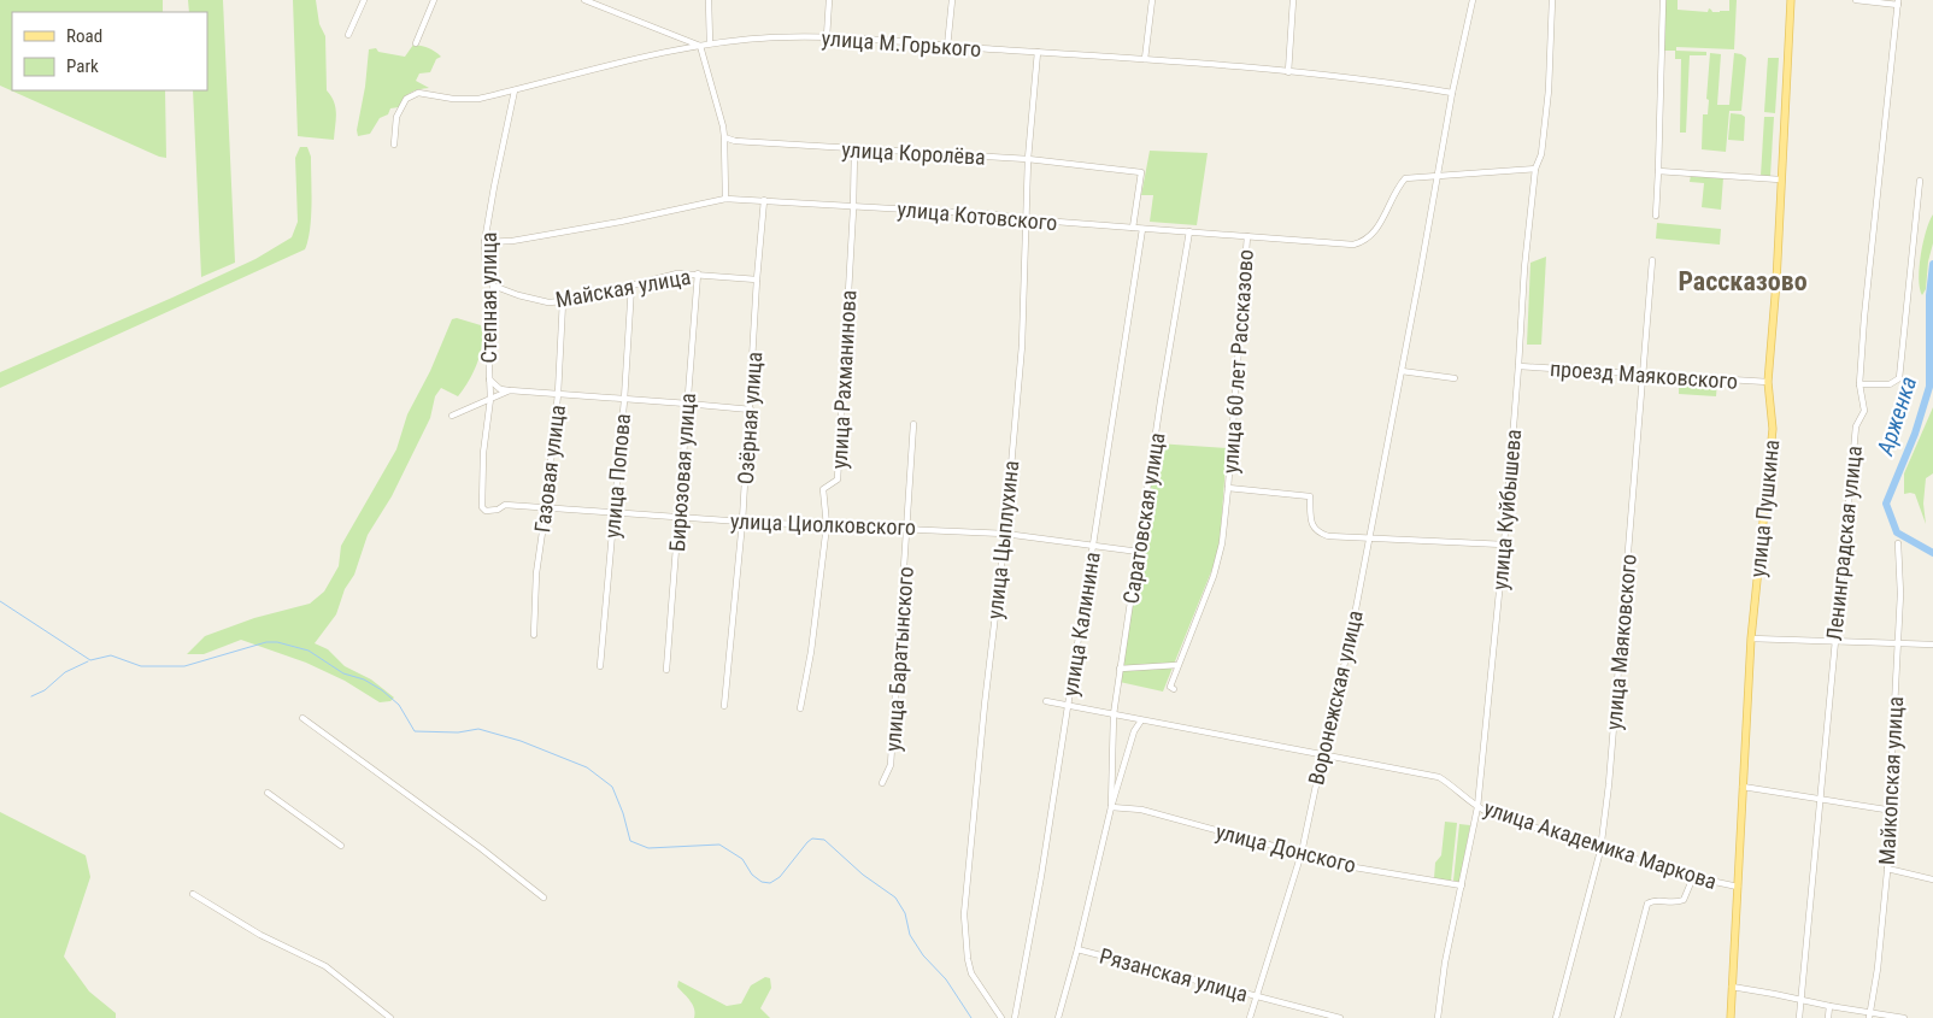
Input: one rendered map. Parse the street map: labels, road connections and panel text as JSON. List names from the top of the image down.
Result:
{
  "streets": {
    "main road": ["улица Пушкина"],
    "street": [
      "улица М.Горького",
      "улица Королёва",
      "улица Котовского",
      "Майская улица",
      "Степная улица",
      "улица 60 лет Рассказово",
      "проезд Маяковского",
      "улица Рахманинова",
      "Озёрная улица",
      "Газовая улица",
      "Бирюзовая улица",
      "улица Попова",
      "улица Куйбышева",
      "Саратовская улица",
      "улица Циолковского",
      "улица Цыплухина",
      "Ленинградская улица",
      "улица Калинина",
      "улица Маяковского",
      "улица Баратынского",
      "Воронежская улица",
      "Майкопская улица",
      "улица Академика Маркова",
      "улица Донского",
      "Рязанская улица"
    ]
  },
  "crossings": [
    ["улица М.Горького", "Степная улица"],
    ["улица М.Горького", "улица Цыплухина"],
    ["улица М.Горького", "Воронежская улица"],
    ["улица Королёва", "улица Котовского"],
    ["улица Королёва", "улица Рахманинова"],
    ["улица Королёва", "улица Цыплухина"],
    ["улица Котовского", "Степная улица"],
    ["улица Котовского", "улица 60 лет Рассказово"],
    ["улица Котовского", "улица Рахманинова"],
    ["улица Котовского", "Озёрная улица"],
    ["улица Котовского", "Саратовская улица"],
    ["улица Котовского", "улица Цыплухина"],
    ["улица Котовского", "улица Калинина"],
    ["улица Котовского", "Воронежская улица"],
    ["Майская улица", "Степная улица"],
    ["Майская улица", "Озёрная улица"],
    ["Майская улица", "Газовая улица"],
    ["Майская улица", "Бирюзовая улица"],
    ["Майская улица", "улица Попова"],
    ["Степная улица", "улица Циолковского"],
    ["улица 60 лет Рассказово", "Воронежская улица"],
    ["проезд Маяковского", "улица Пушкина"],
    ["проезд Маяковского", "улица Куйбышева"],
    ["проезд Маяковского", "улица Маяковского"],
    ["улица Рахманинова", "улица Циолковского"],
    ["Озёрная улица", "улица Циолковского"],
    ["Газовая улица", "улица Циолковского"],
    ["Бирюзовая улица", "улица Циолковского"],
    ["улица Попова", "улица Циолковского"],
    ["улица Пушкина", "улица Академика Маркова"],
    ["улица Куйбышева", "улица Академика Маркова"],
    ["улица Куйбышева", "улица Донского"],
    ["Саратовская улица", "улица Циолковского"],
    ["Саратовская улица", "улица Академика Маркова"],
    ["Саратовская улица", "улица Донского"],
    ["Саратовская улица", "Рязанская улица"],
    ["улица Циолковского", "улица Цыплухина"],
    ["улица Циолковского", "улица Калинина"],
    ["улица Циолковского", "улица Баратынского"],
    ["улица Калинина", "улица Академика Маркова"],
    ["улица Маяковского", "улица Академика Маркова"],
    ["Воронежская улица", "улица Академика Маркова"],
    ["Воронежская улица", "улица Донского"],
    ["Воронежская улица", "Рязанская улица"]
  ],
  "districts": ["Рассказово"],
  "water": ["Арженка"],
  "legend": ["Road", "Park"]
}
